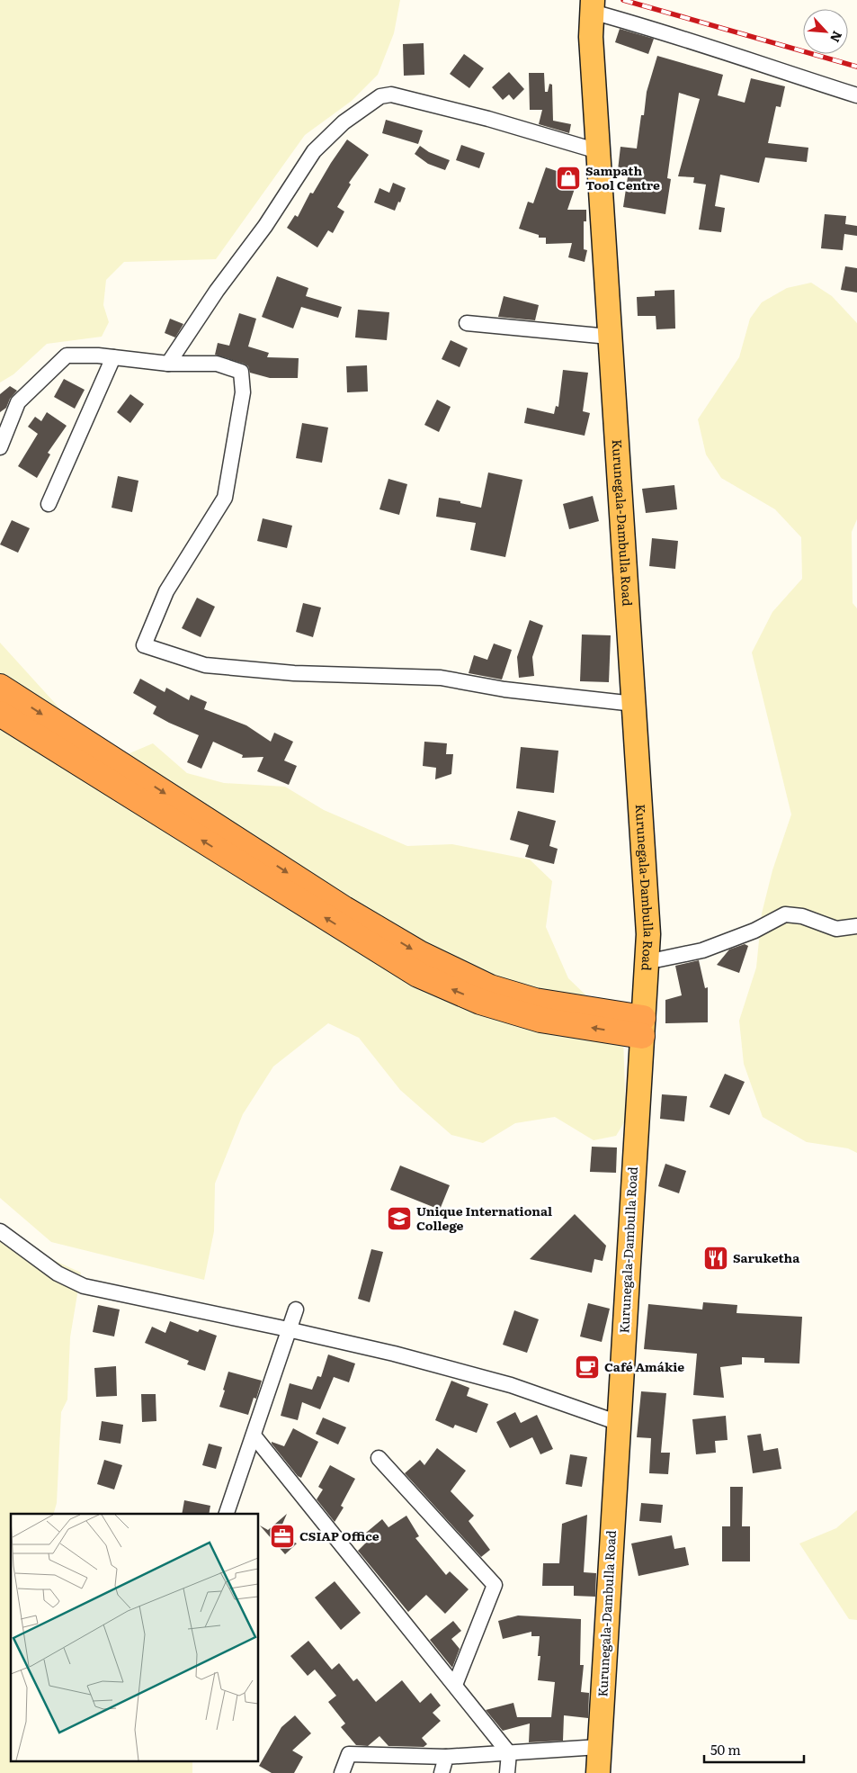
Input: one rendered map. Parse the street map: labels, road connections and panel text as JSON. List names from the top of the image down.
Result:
{
  "streets": {
    "highway": ["Kurunegala-Dambulla Road"]
  },
  "places": {
    "shop": ["Sampath Tool Centre"],
    "school or university": ["Unique International College"],
    "restaurant": ["Saruketha"],
    "cafe": ["Café Amákie"],
    "office": ["CSIAP Office"]
  },
  "scale_bar": "50 m",
  "north": "bottom right"
}
